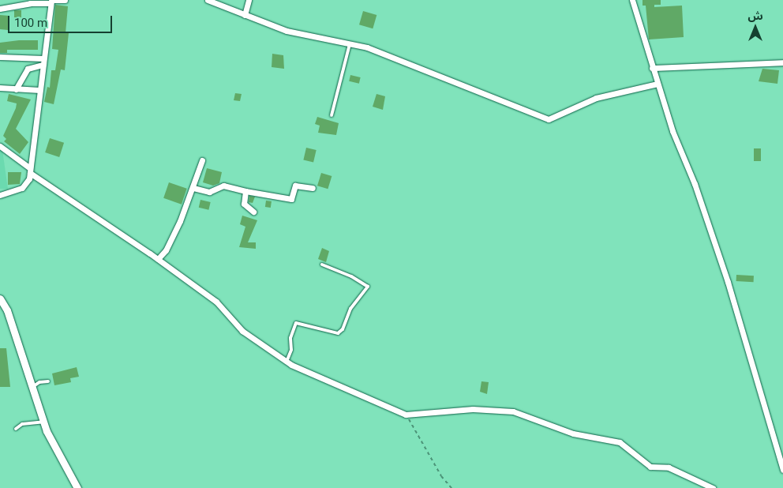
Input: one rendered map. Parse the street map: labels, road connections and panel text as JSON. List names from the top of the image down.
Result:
{
  "scale_bar": "100 m",
  "north": "top"
}
